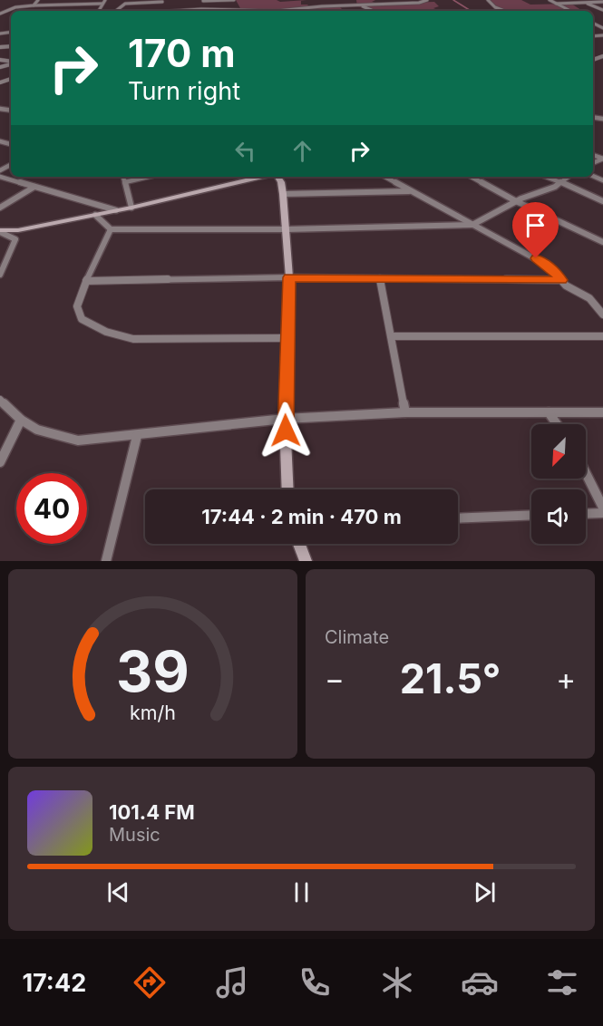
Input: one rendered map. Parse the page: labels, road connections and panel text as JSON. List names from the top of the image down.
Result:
{
  "north": "bottom left",
  "page": {
    "turn": ["170 m", "Turn right"],
    "limit": "40",
    "trip": "17:44 · 2 min · 470 m",
    "tile": "Climate",
    "heat": ["−", "21.5°", "+"],
    "song": ["101.4 FM", "Music"],
    "tabs": "17:42",
    "gauge": ["39", "km/h"]
  }
}
